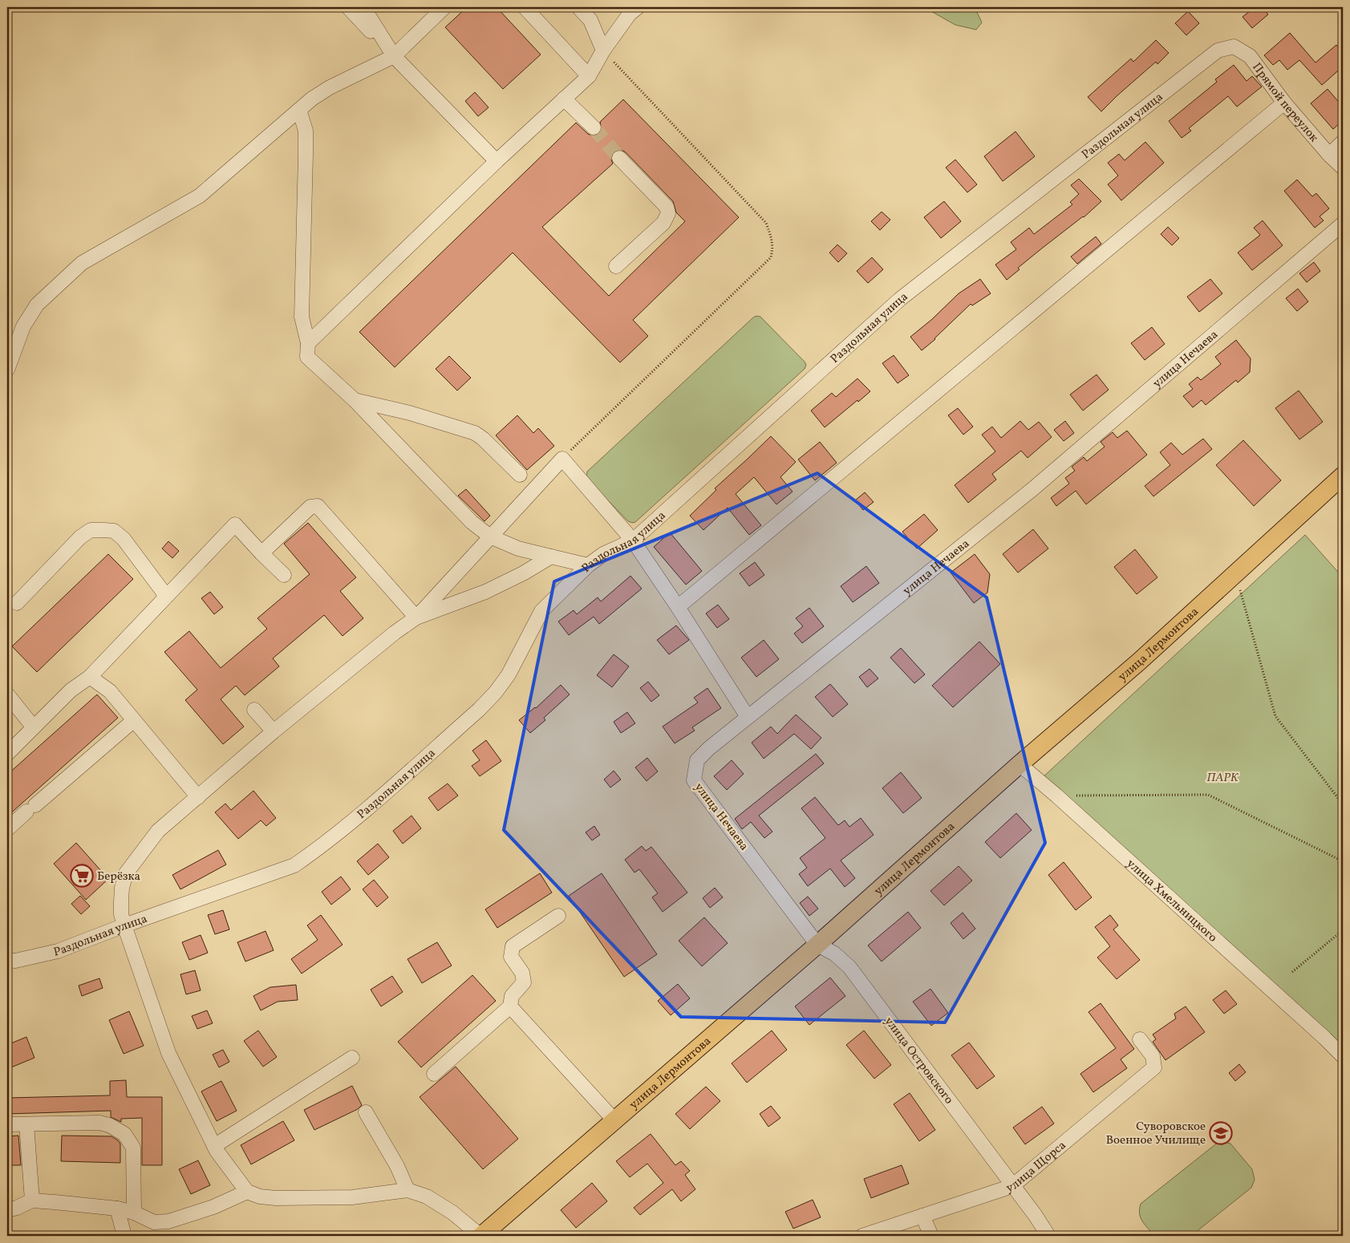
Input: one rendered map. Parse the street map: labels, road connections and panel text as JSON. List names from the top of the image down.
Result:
{
  "streets": {
    "main road": ["улица Лермонтова"],
    "street": [
      "Прямой переулок",
      "Раздольная улица",
      "улица Нечаева",
      "улица Хмельницкого",
      "улица Островского",
      "улица Щорса"
    ]
  },
  "crossings": [
    ["Прямой переулок", "Раздольная улица"],
    ["улица Нечаева", "улица Лермонтова"],
    ["улица Нечаева", "улица Островского"],
    ["улица Лермонтова", "улица Хмельницкого"],
    ["улица Лермонтова", "улица Островского"],
    ["улица Островского", "улица Щорса"]
  ],
  "parks": ["ПАРК"],
  "places": {
    "supermarket": ["Берёзка"],
    "school or university": ["Суворовское Военное Училище"]
  }
}
